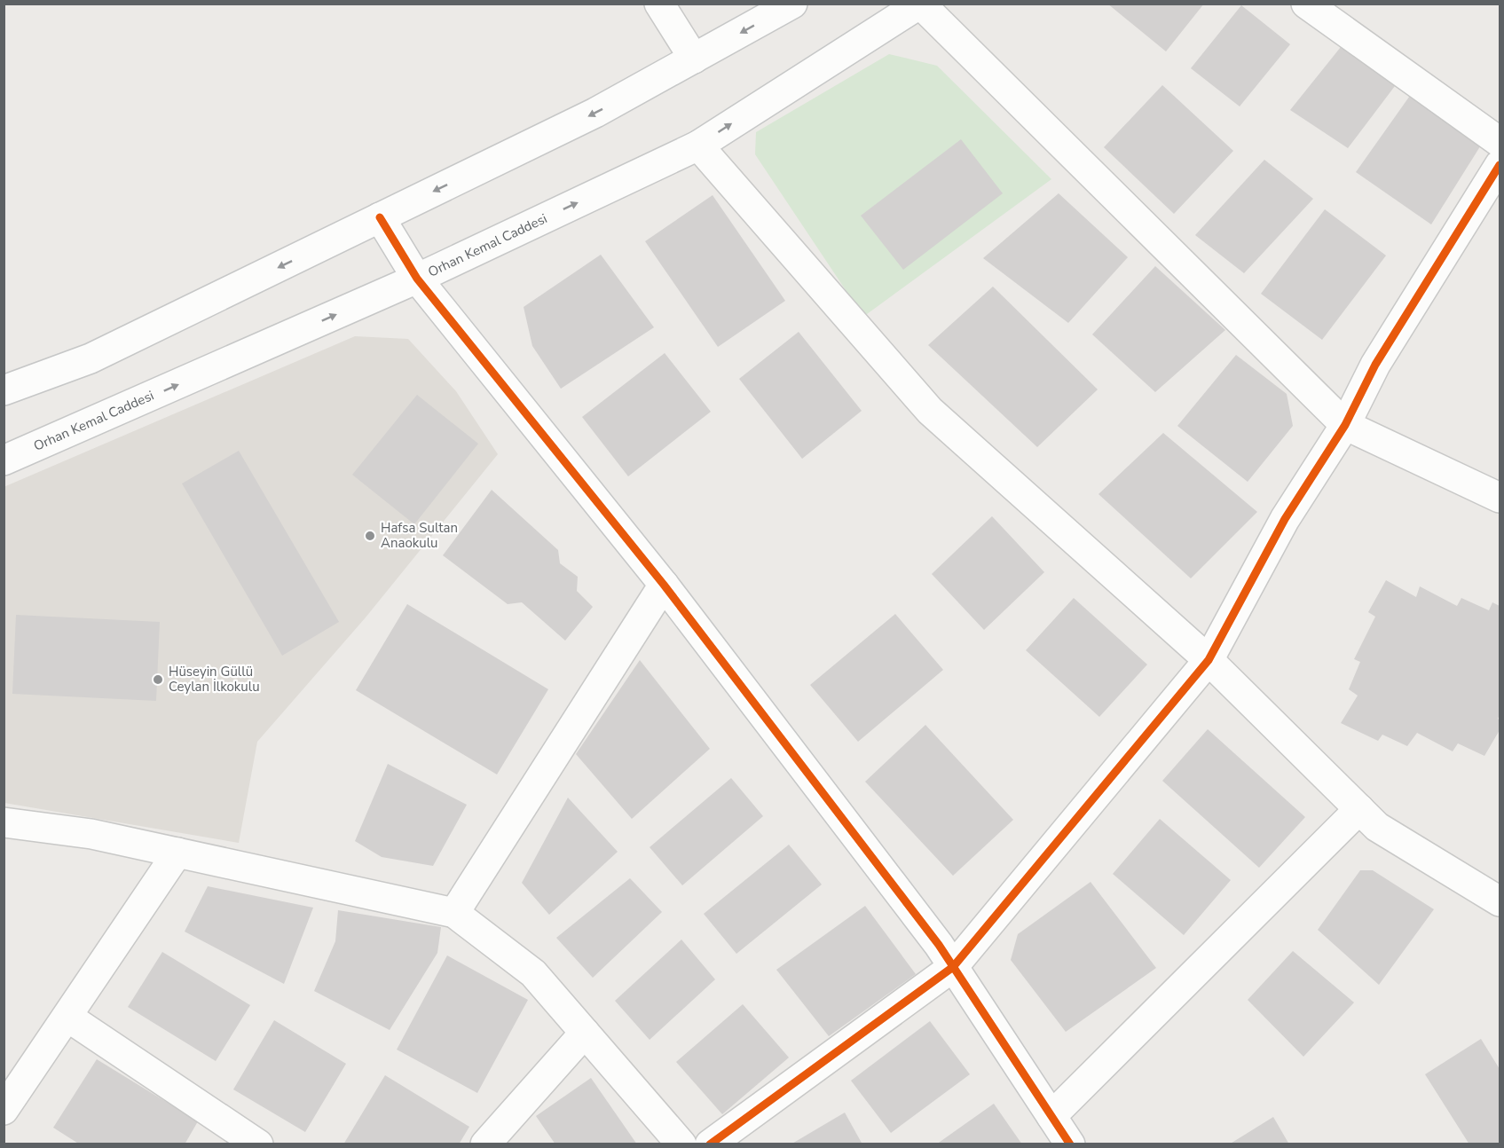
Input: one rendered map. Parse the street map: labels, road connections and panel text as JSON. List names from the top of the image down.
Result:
{
  "streets": {
    "street": ["Orhan Kemal Caddesi"]
  },
  "places": ["Hafsa Sultan Anaokulu", "Hüseyin Güllü Ceylan İlkokulu"]
}
